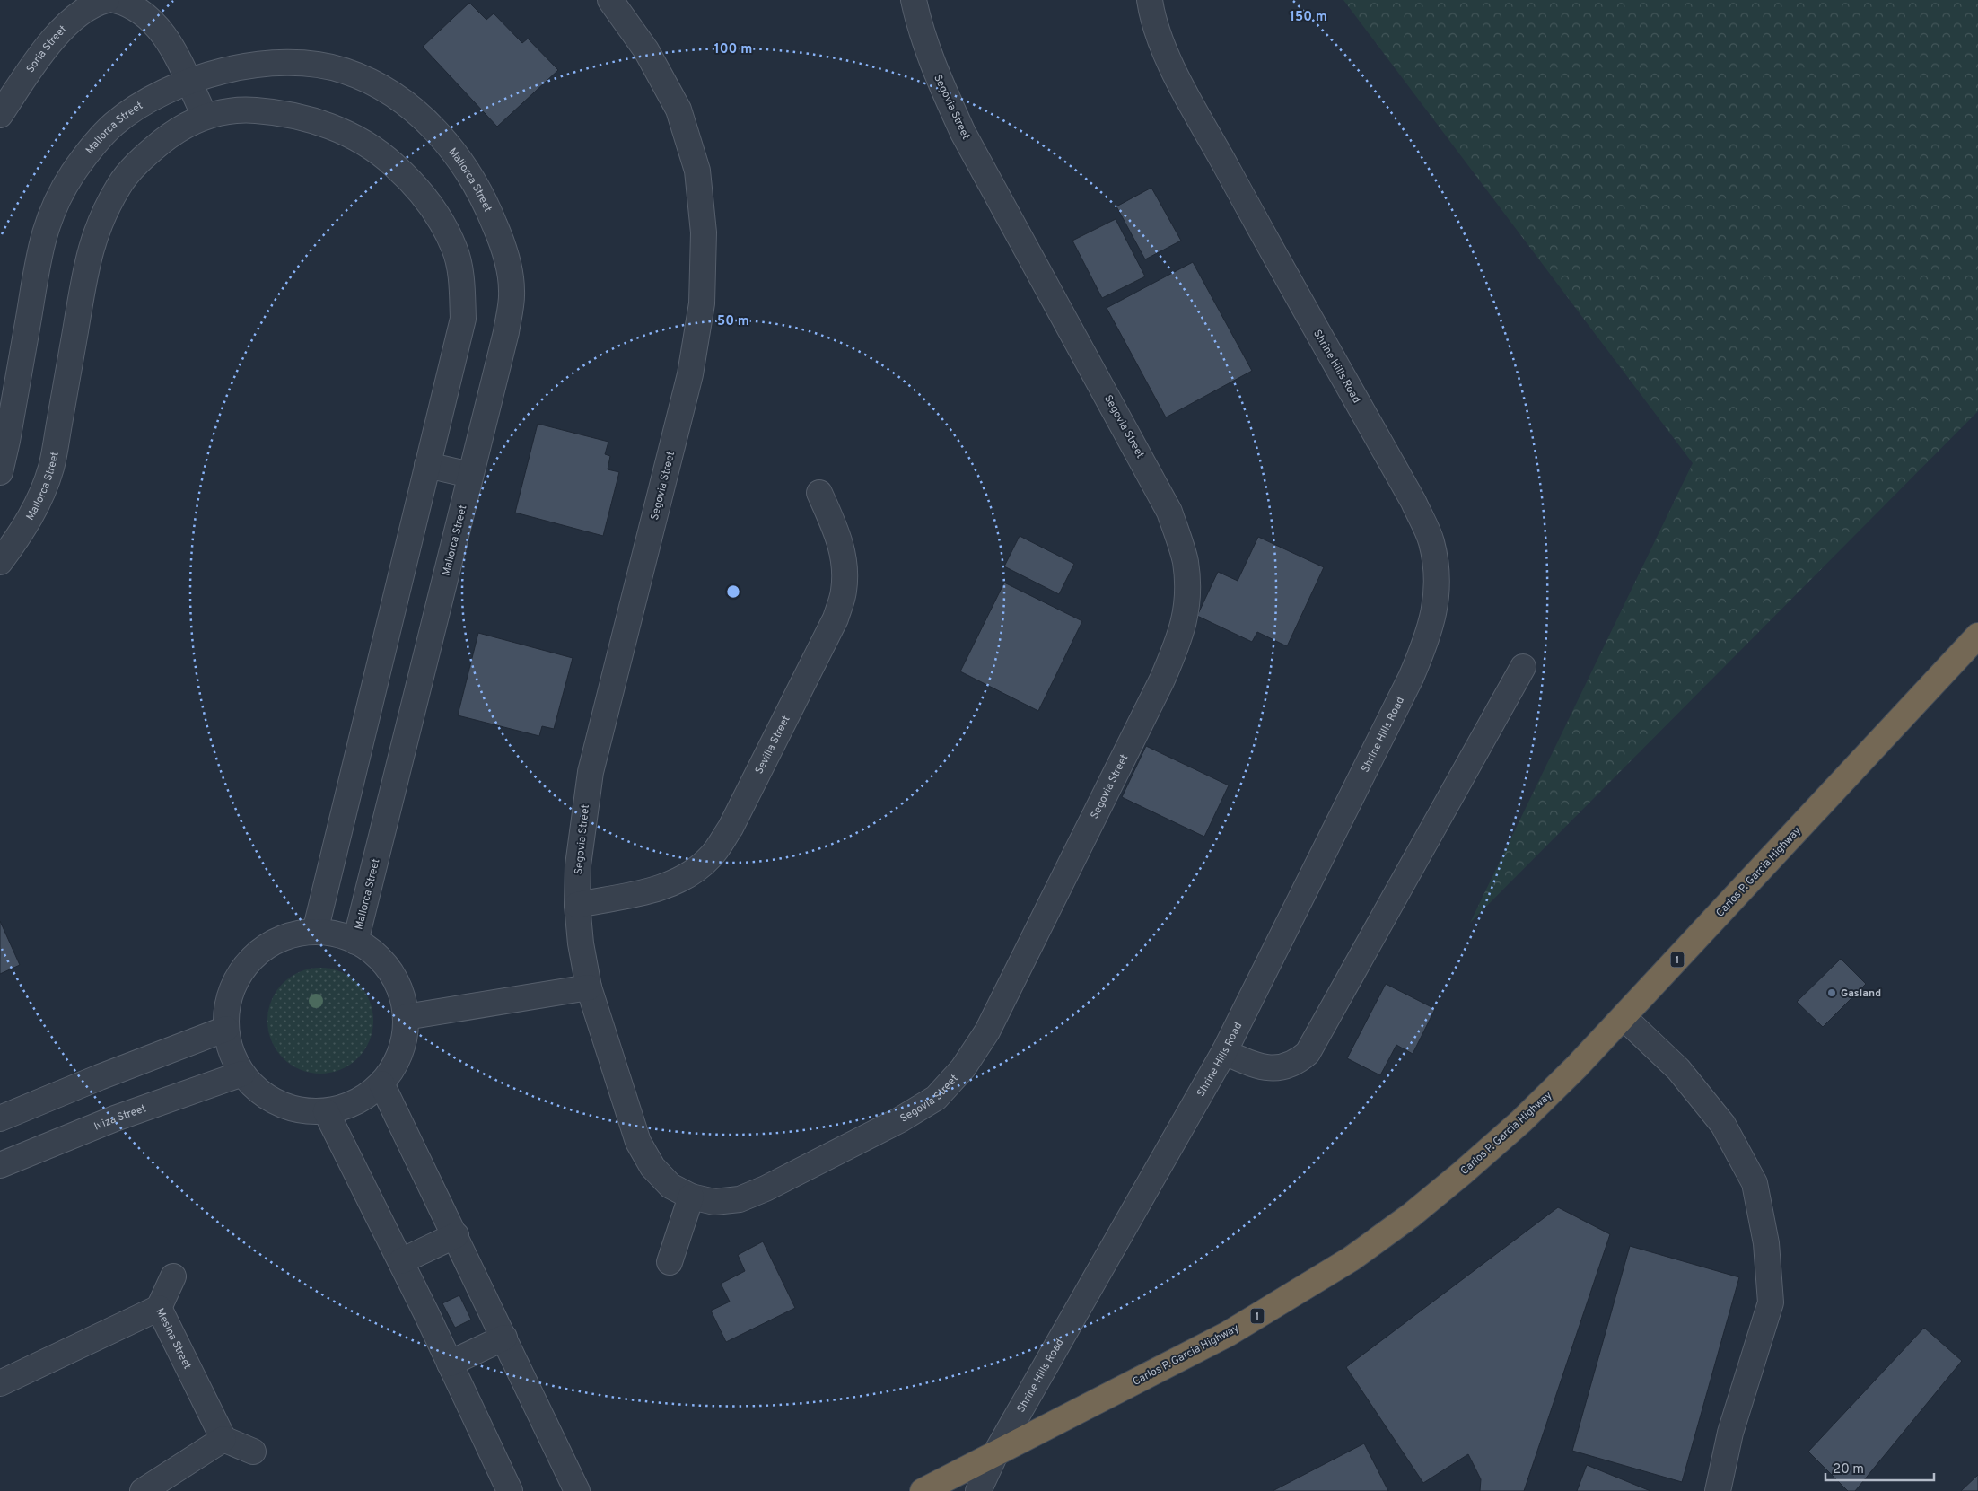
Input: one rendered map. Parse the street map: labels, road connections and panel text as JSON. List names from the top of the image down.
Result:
{
  "streets": {
    "highway": ["Carlos P. Garcia Highway", "1"],
    "street": [
      "Soria Street",
      "Segovia Street",
      "Mallorca Street",
      "Shrine Hills Road",
      "Sevilla Street",
      "Iviza Street",
      "Mesina Street"
    ]
  },
  "crossings": [
    ["Segovia Street", "Sevilla Street"],
    ["Shrine Hills Road", "Carlos P. Garcia Highway"]
  ],
  "places": ["Gasland"],
  "scale_bar": "20 m",
  "rings": ["150 m", "100 m", "50 m"]
}
